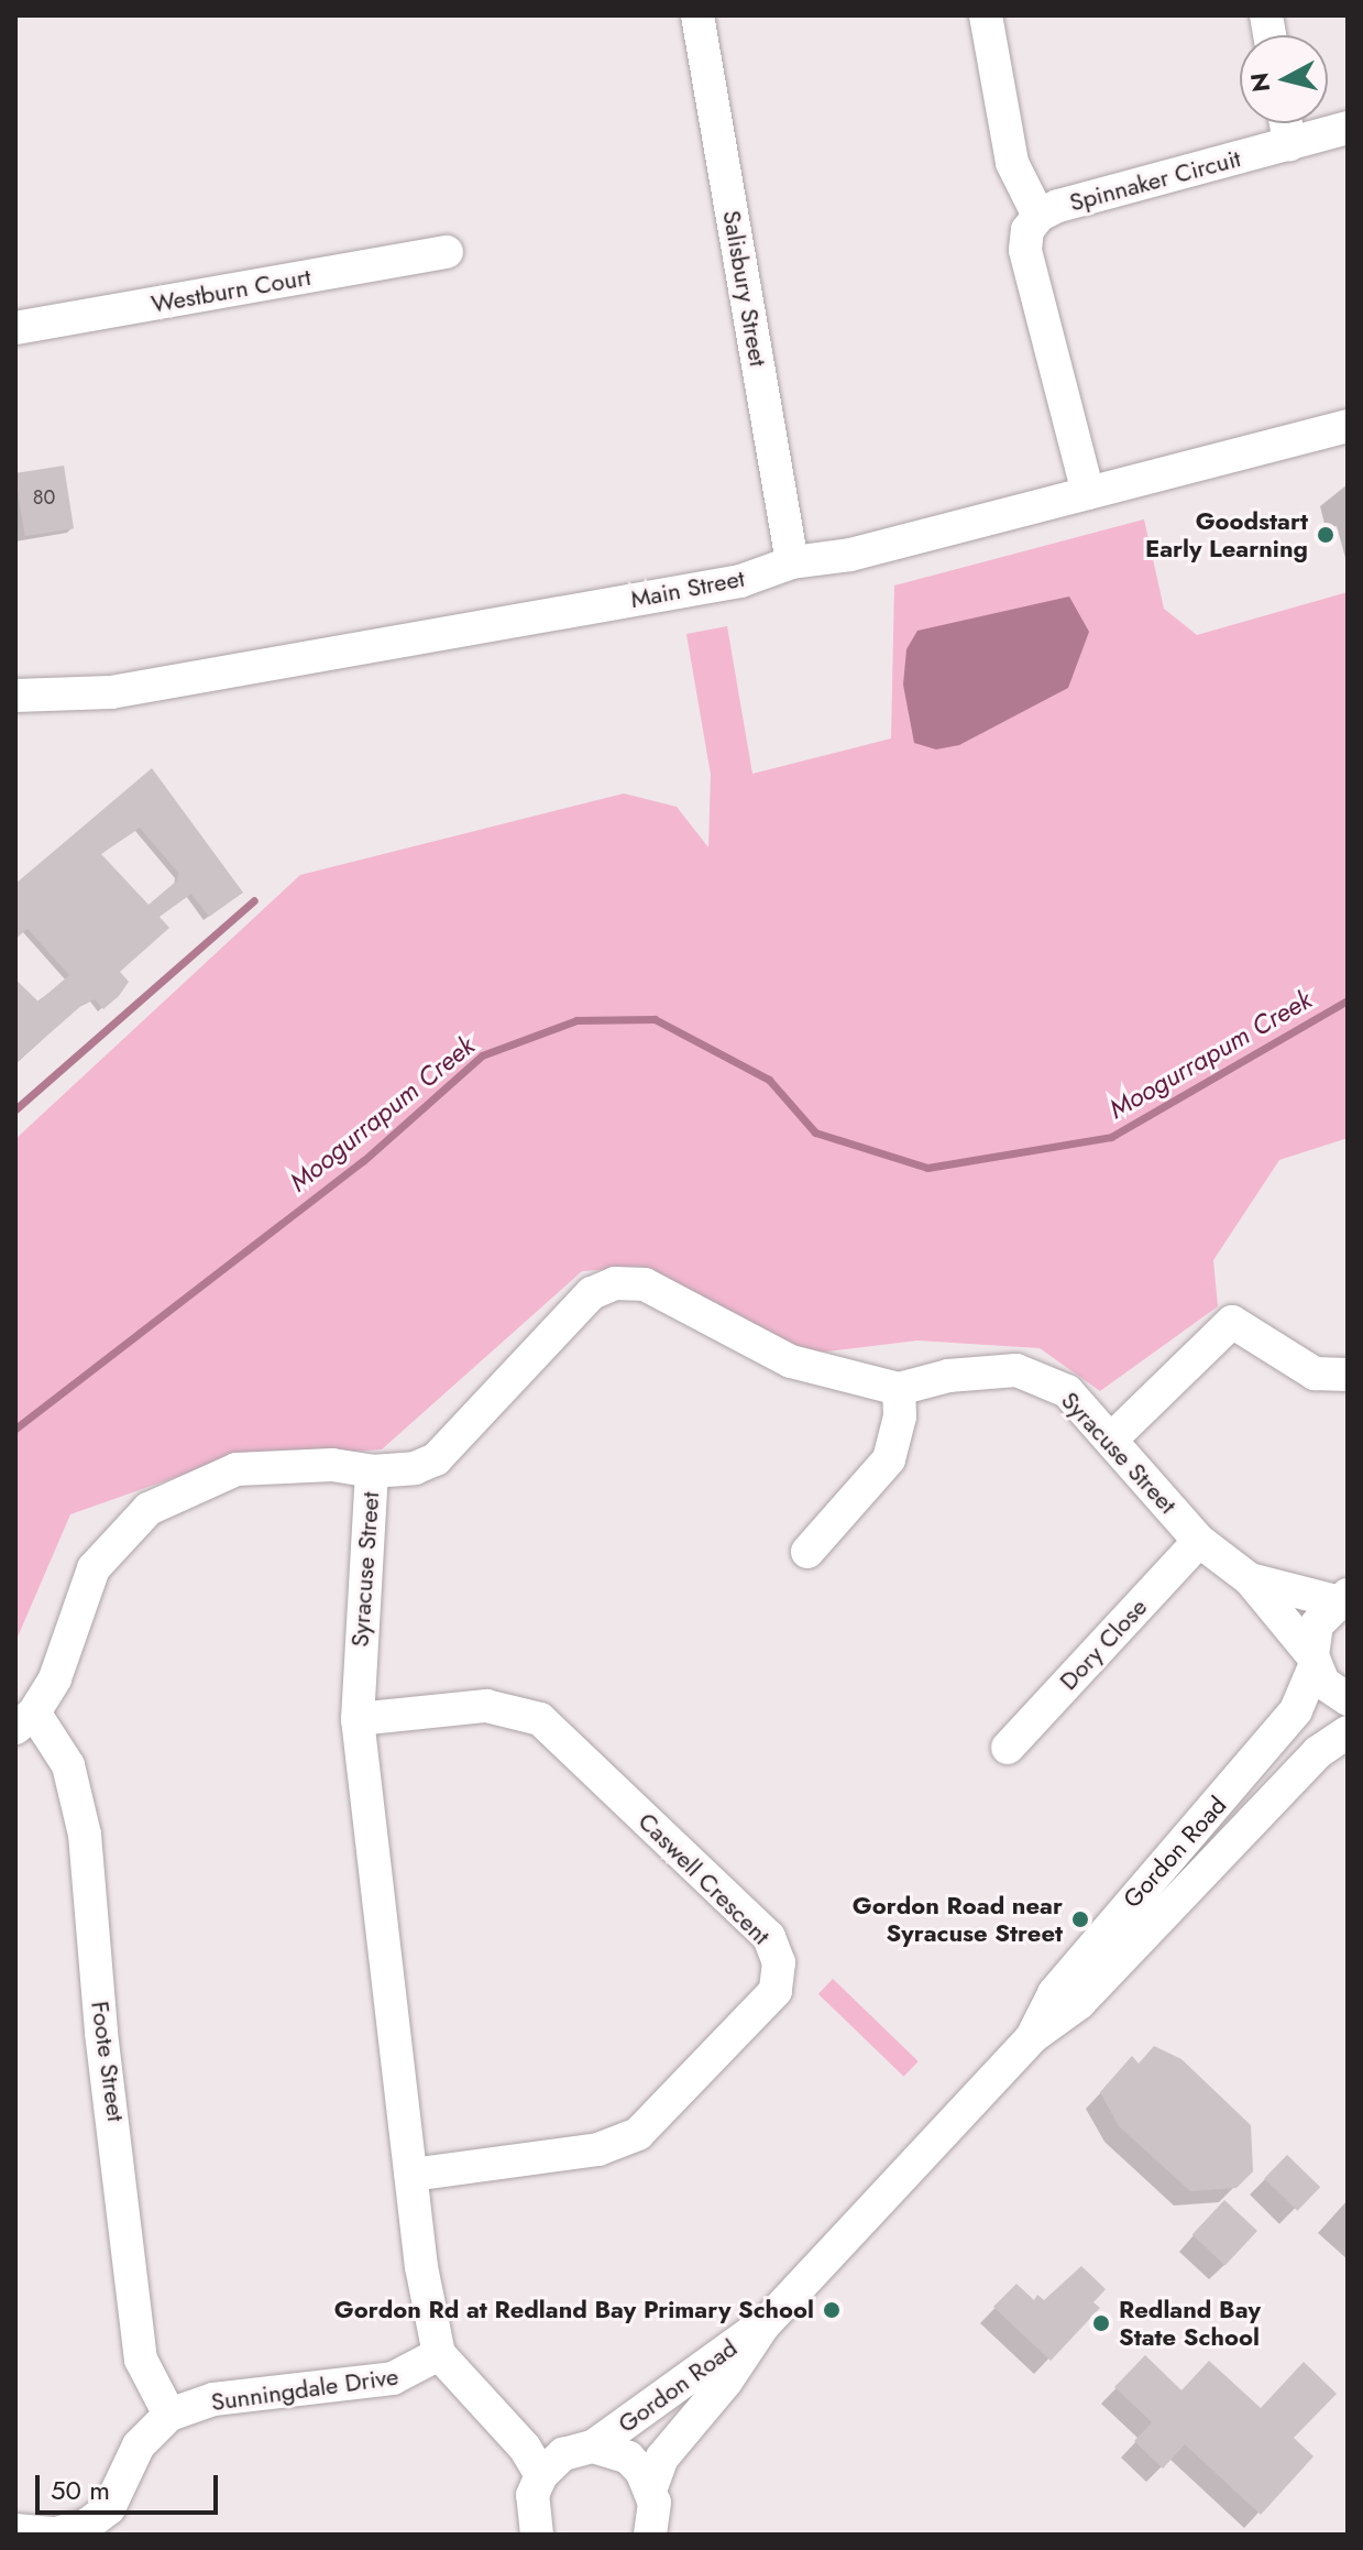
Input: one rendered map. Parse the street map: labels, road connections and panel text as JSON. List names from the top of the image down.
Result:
{
  "streets": {
    "street": [
      "Spinnaker Circuit",
      "Salisbury Street",
      "Westburn Court",
      "Main Street",
      "Syracuse Street",
      "Dory Close",
      "Gordon Road",
      "Caswell Crescent",
      "Foote Street",
      "Sunningdale Drive"
    ]
  },
  "crossings": [
    ["Spinnaker Circuit", "Main Street"],
    ["Salisbury Street", "Main Street"],
    ["Syracuse Street", "Dory Close"],
    ["Syracuse Street", "Caswell Crescent"],
    ["Syracuse Street", "Sunningdale Drive"],
    ["Foote Street", "Sunningdale Drive"]
  ],
  "water": ["Moogurrapum Creek"],
  "places": [
    "Goodstart Early Learning",
    "Gordon Road near Syracuse Street",
    "Gordon Rd at Redland Bay Primary School",
    "Redland Bay State School"
  ],
  "house_numbers": ["80"],
  "scale_bar": "50 m",
  "north": "left"
}
